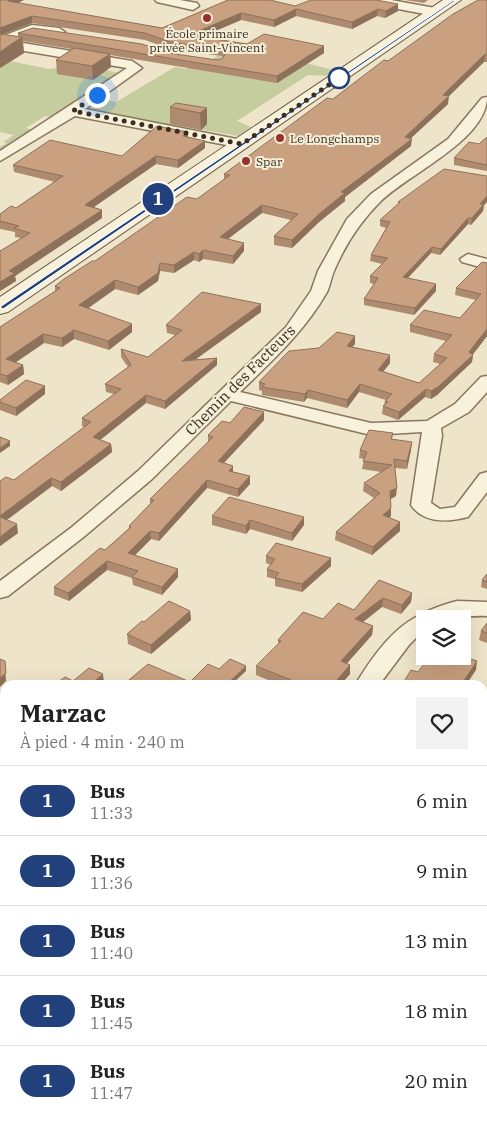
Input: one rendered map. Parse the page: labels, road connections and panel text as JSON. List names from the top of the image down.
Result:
{
  "streets": {
    "street": ["Chemin des Facteurs"]
  },
  "places": ["École primaire privée Saint-Vincent", "Le Longchamps", "Spar"],
  "lines": ["bus line 1"],
  "page": {
    "on_map": "1",
    "heading": ["Marzac", "À pied · 4 min · 240 m"],
    "list": [
      {
        "mark": "1",
        "name": "Bus",
        "note": "11:33",
        "value": "6 min"
      },
      {
        "mark": "1",
        "name": "Bus",
        "note": "11:36",
        "value": "9 min"
      },
      {
        "mark": "1",
        "name": "Bus",
        "note": "11:40",
        "value": "13 min"
      },
      {
        "mark": "1",
        "name": "Bus",
        "note": "11:45",
        "value": "18 min"
      },
      {
        "mark": "1",
        "name": "Bus",
        "note": "11:47",
        "value": "20 min"
      }
    ]
  }
}
